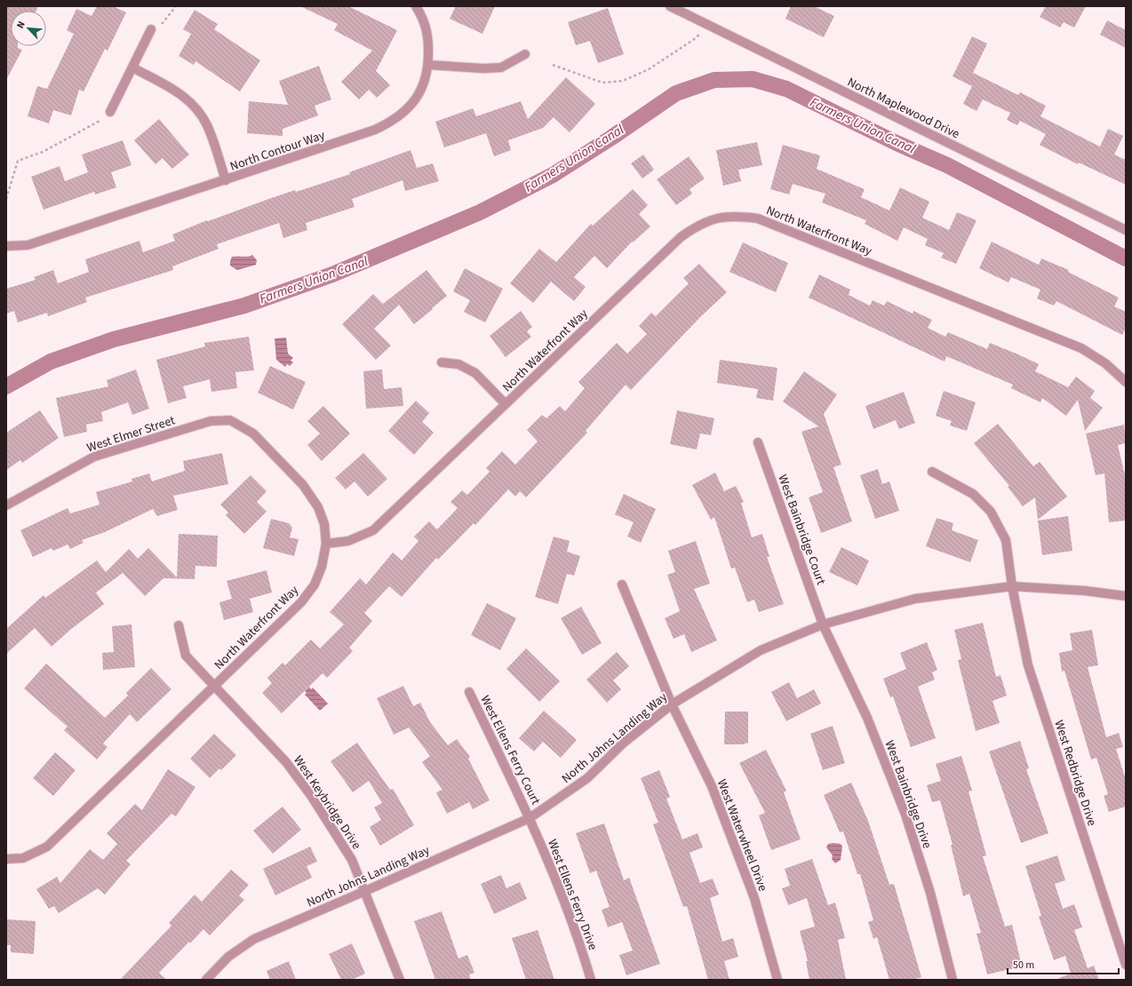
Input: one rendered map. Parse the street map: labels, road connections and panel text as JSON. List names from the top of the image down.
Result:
{
  "streets": {
    "street": [
      "North Maplewood Drive",
      "North Contour Way",
      "North Waterfront Way",
      "West Elmer Street",
      "West Bainbridge Court",
      "North Johns Landing Way",
      "West Ellens Ferry Court",
      "West Redbridge Drive",
      "West Bainbridge Drive",
      "West Keybridge Drive",
      "West Waterwheel Drive",
      "West Ellens Ferry Drive"
    ]
  },
  "crossings": [
    ["North Waterfront Way", "West Elmer Street"],
    ["North Waterfront Way", "West Keybridge Drive"],
    ["West Bainbridge Court", "North Johns Landing Way"],
    ["West Bainbridge Court", "West Bainbridge Drive"],
    ["North Johns Landing Way", "West Ellens Ferry Court"],
    ["North Johns Landing Way", "West Redbridge Drive"],
    ["North Johns Landing Way", "West Bainbridge Drive"],
    ["North Johns Landing Way", "West Keybridge Drive"],
    ["North Johns Landing Way", "West Waterwheel Drive"],
    ["North Johns Landing Way", "West Ellens Ferry Drive"],
    ["West Ellens Ferry Court", "West Ellens Ferry Drive"]
  ],
  "water": ["Farmers Union Canal"],
  "scale_bar": "50 m",
  "north": "top left"
}
